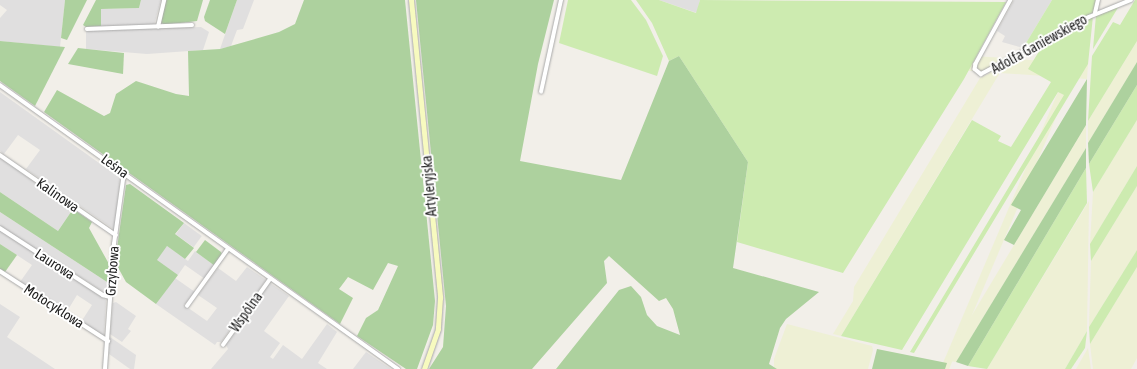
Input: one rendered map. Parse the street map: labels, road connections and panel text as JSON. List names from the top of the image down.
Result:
{
  "streets": {
    "street": [
      "Adolfa Ganiewskiego",
      "Leśna",
      "Artyleryjska",
      "Kalinowa",
      "Laurowa",
      "Grzybowa",
      "Motocyklowa",
      "Wspólna"
    ]
  },
  "crossings": [
    ["Leśna", "Grzybowa"],
    ["Leśna", "Wspólna"],
    ["Kalinowa", "Grzybowa"],
    ["Laurowa", "Grzybowa"],
    ["Grzybowa", "Motocyklowa"]
  ]
}
